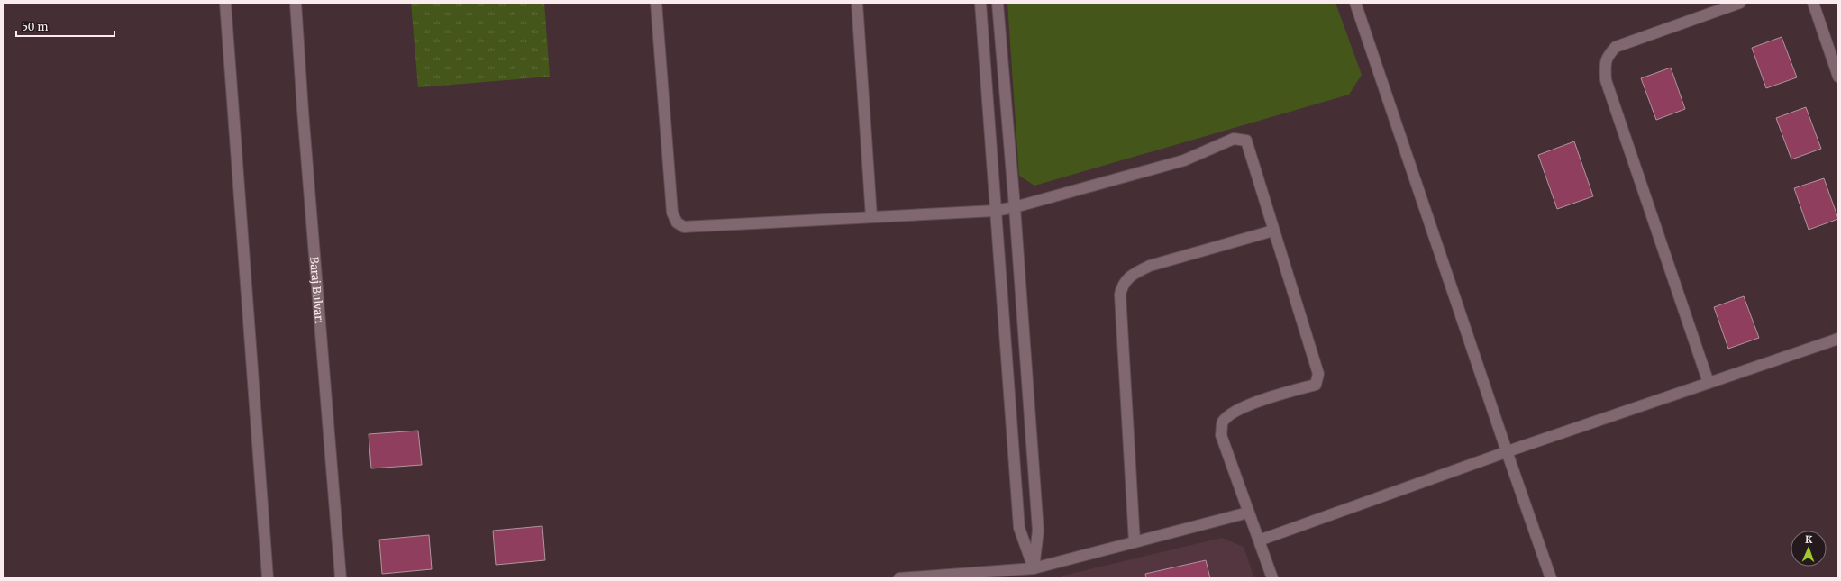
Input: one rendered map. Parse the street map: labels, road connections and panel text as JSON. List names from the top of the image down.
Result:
{
  "streets": {
    "street": ["Baraj Bulvarı"]
  },
  "scale_bar": "50 m",
  "north": "top"
}
